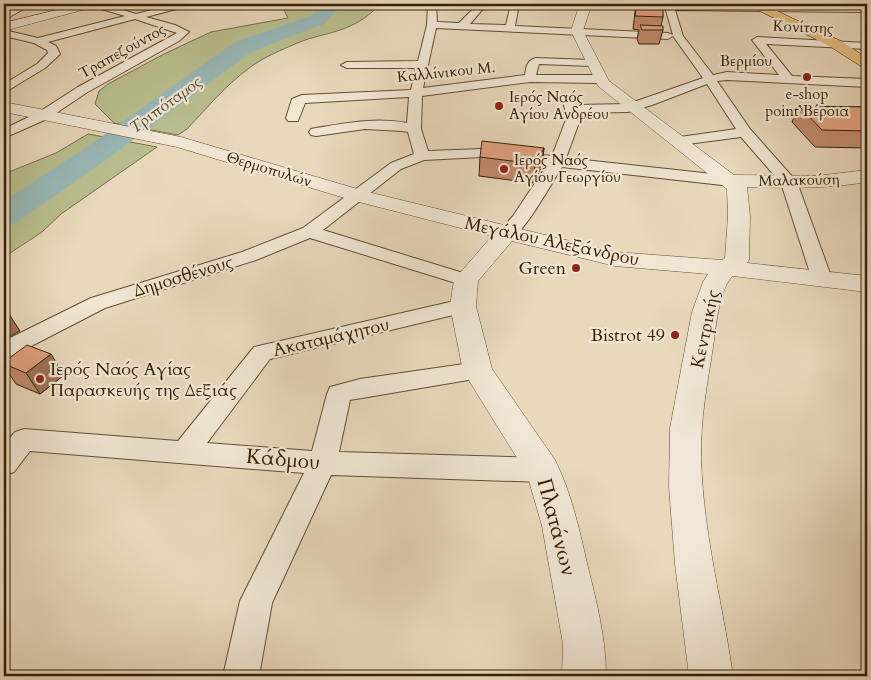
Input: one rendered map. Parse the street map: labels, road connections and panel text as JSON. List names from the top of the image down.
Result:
{
  "streets": {
    "street": [
      "Κονίτσης",
      "Τραπεζούντος",
      "Βερμίου",
      "Καλλίνικου Μ.",
      "Θερμοπυλών",
      "Μαλακούση",
      "Μεγάλου Αλεξάνδρου",
      "Δημοσθένους",
      "Κεντρικής",
      "Ακαταμάχητου",
      "Κάδμου",
      "Πλατάνων"
    ]
  },
  "crossings": [
    ["Κονίτσης", "Βερμίου"],
    ["Τραπεζούντος", "Θερμοπυλών"],
    ["Θερμοπυλών", "Μεγάλου Αλεξάνδρου"],
    ["Θερμοπυλών", "Δημοσθένους"],
    ["Μαλακούση", "Δημοσθένους"],
    ["Μαλακούση", "Κεντρικής"],
    ["Μεγάλου Αλεξάνδρου", "Δημοσθένους"],
    ["Μεγάλου Αλεξάνδρου", "Κεντρικής"],
    ["Δημοσθένους", "Κεντρικής"],
    ["Ακαταμάχητου", "Κάδμου"],
    ["Ακαταμάχητου", "Πλατάνων"],
    ["Κάδμου", "Πλατάνων"]
  ],
  "water": ["Τριπόταμος"],
  "places": [
    "e-shop point Βέροια",
    "Ιερός Ναός Αγίου Ανδρέου",
    "Ιερός Ναός Αγίου Γεωργίου",
    "Green",
    "Bistrot 49",
    "Ιερός Ναός Αγίας Παρασκευής της Δεξιάς"
  ]
}
